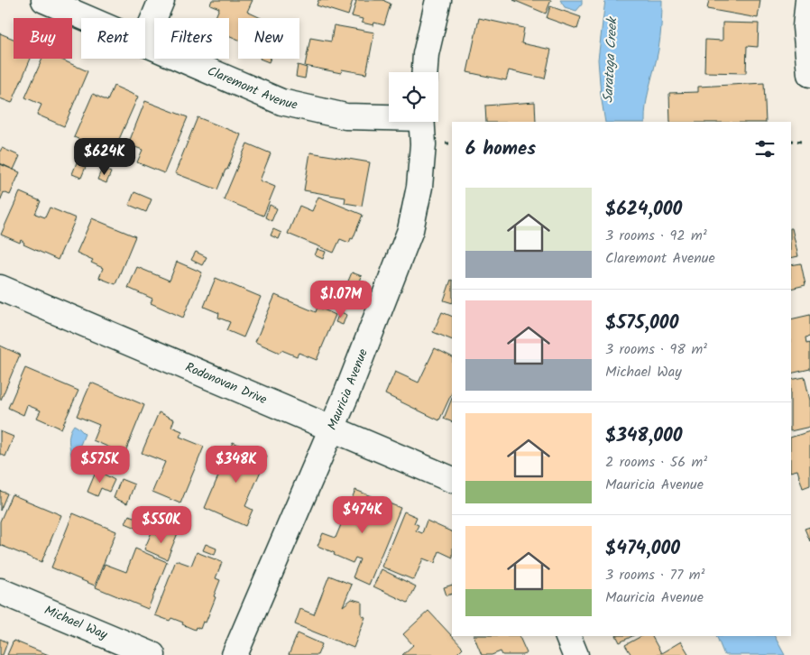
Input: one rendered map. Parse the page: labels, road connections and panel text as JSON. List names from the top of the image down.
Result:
{
  "streets": {
    "street": [
      "Claremont Avenue",
      "Rodonovan Drive",
      "Mauricia Avenue",
      "Michael Way"
    ]
  },
  "crossings": [
    ["Rodonovan Drive", "Mauricia Avenue"]
  ],
  "water": ["Saratoga Creek"],
  "page": {
    "chip": [
      "Buy",
      "Rent",
      "Filters",
      "New"
    ],
    "heading": "6 homes",
    "price": [
      "$624K",
      "$1.07M",
      "$575K",
      "$348K",
      "$474K",
      "$550K"
    ],
    "list": [
      {
        "name": "$624,000",
        "note": "3 rooms · 92 m² · Claremont Avenue"
      },
      {
        "name": "$575,000",
        "note": "3 rooms · 98 m² · Michael Way"
      },
      {
        "name": "$348,000",
        "note": "2 rooms · 56 m² · Mauricia Avenue"
      },
      {
        "name": "$474,000",
        "note": "3 rooms · 77 m² · Mauricia Avenue"
      }
    ]
  }
}
